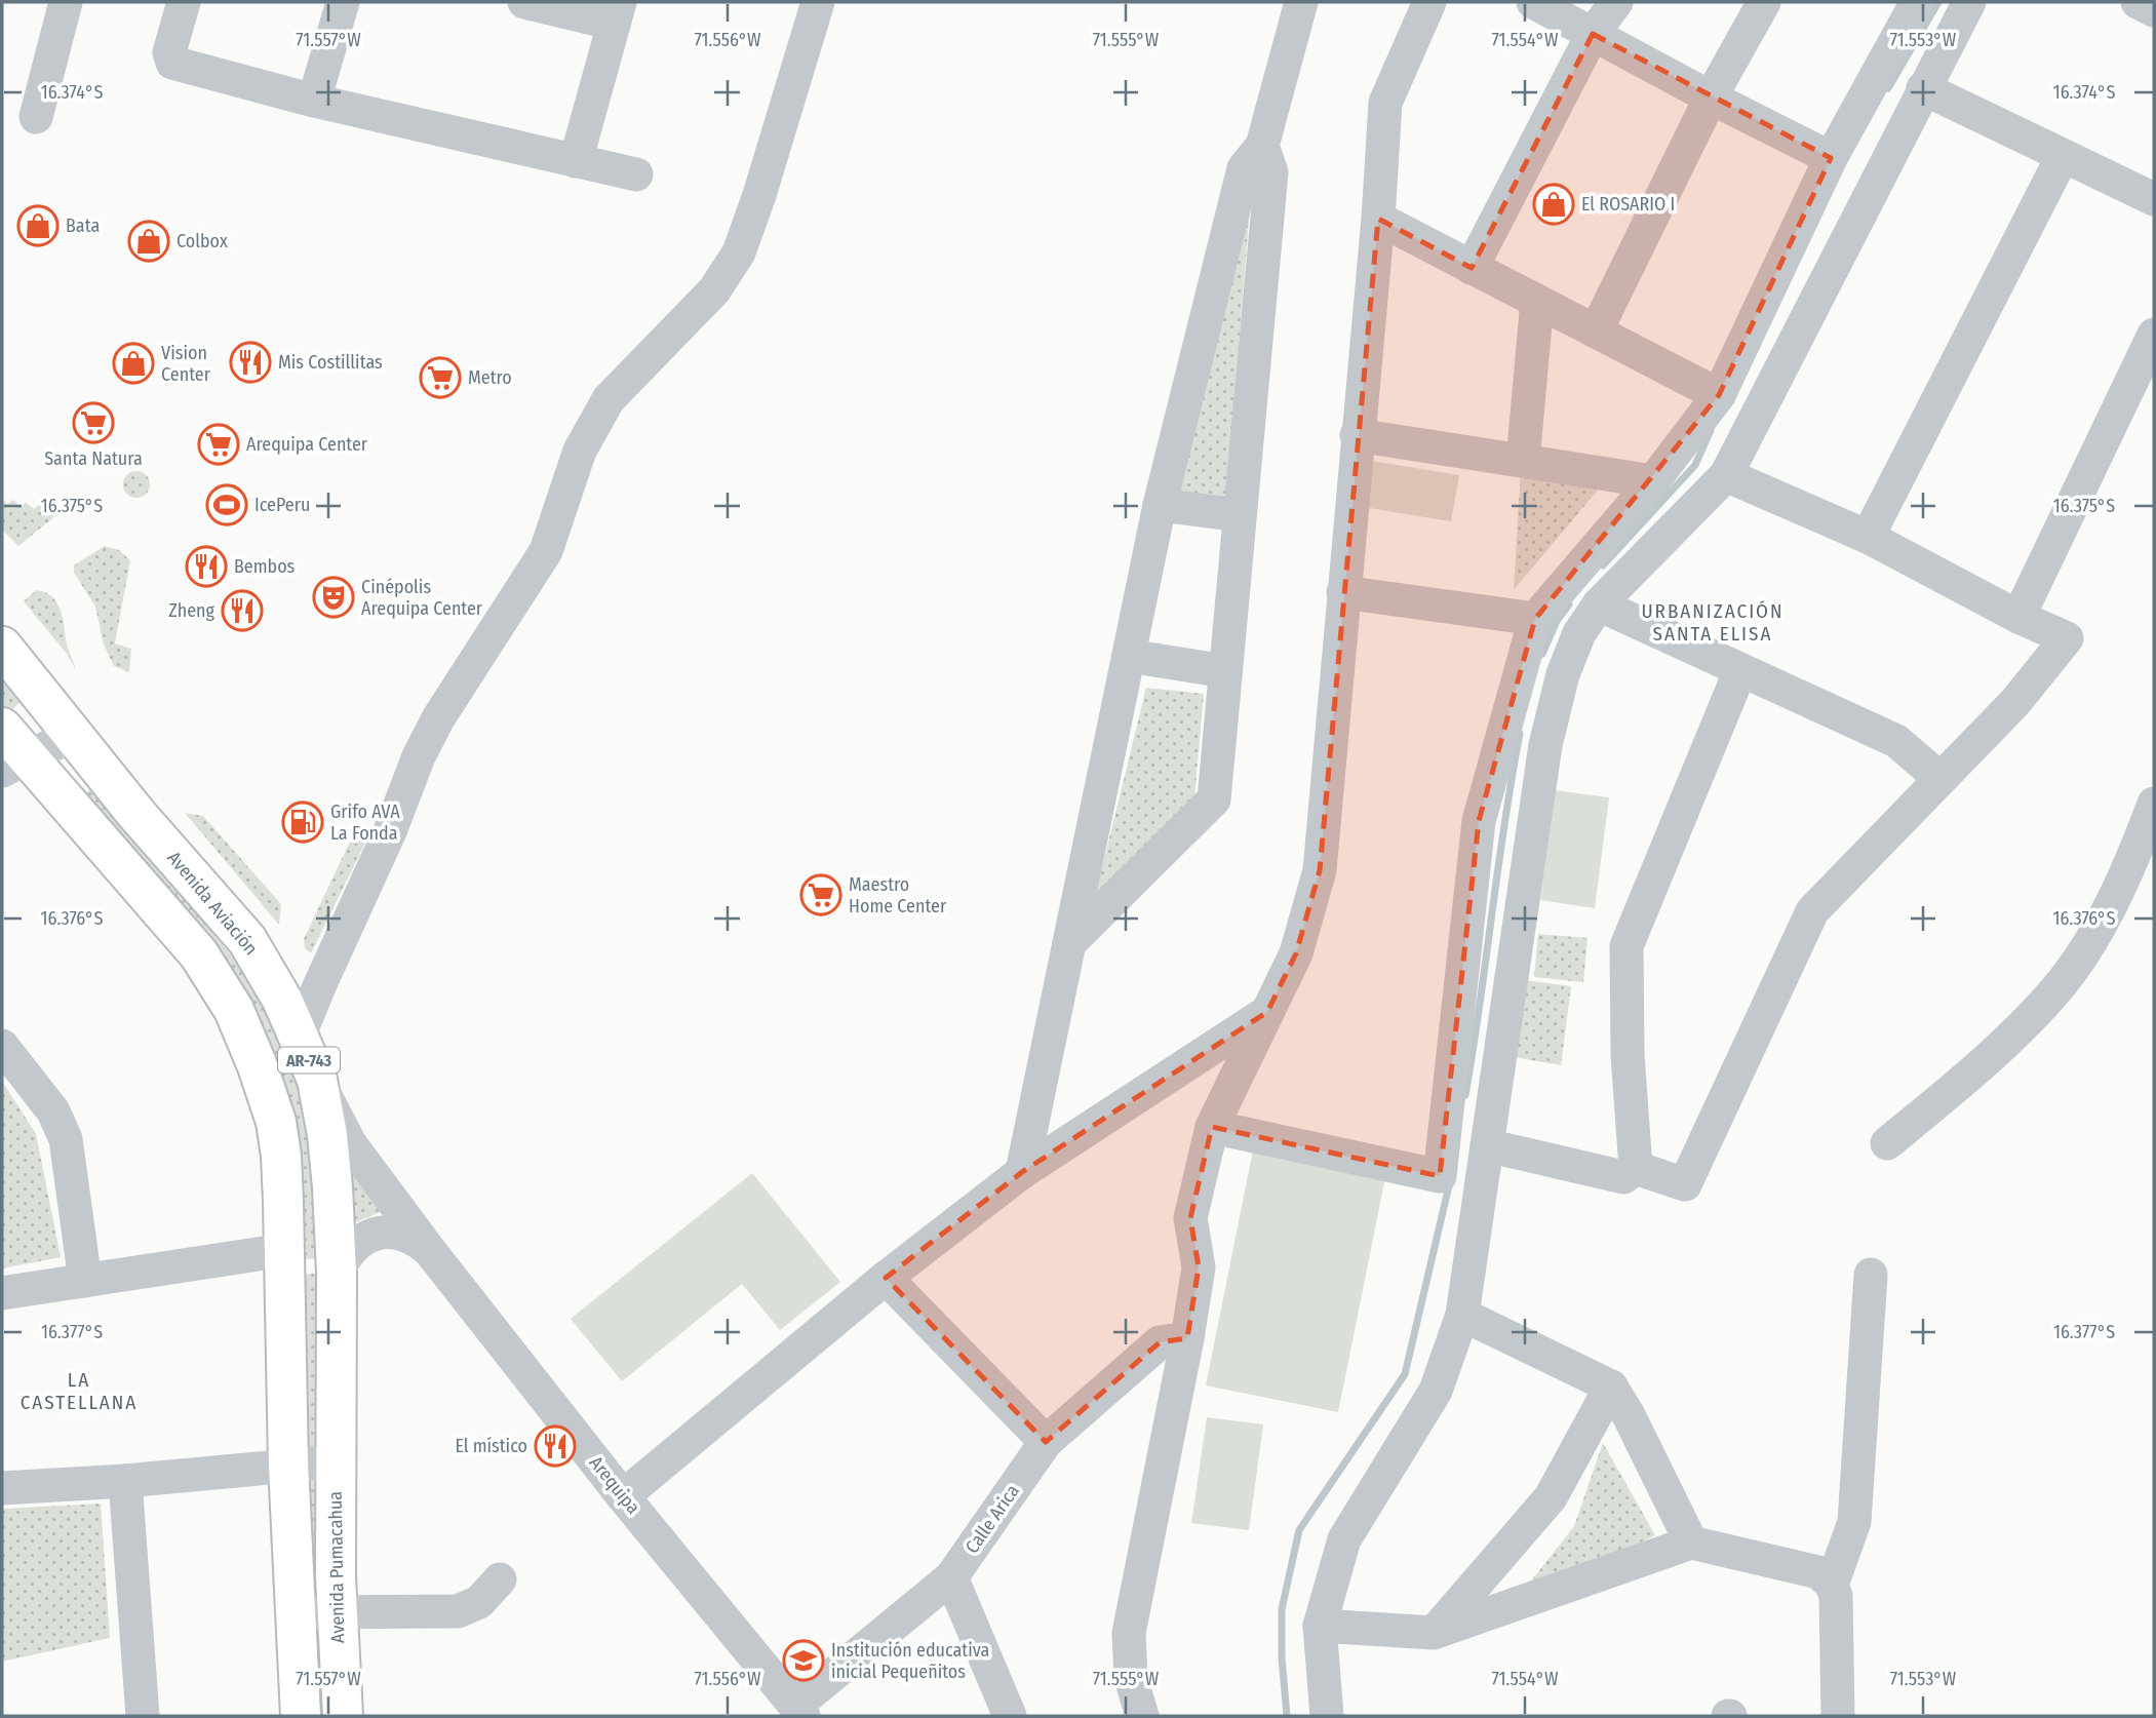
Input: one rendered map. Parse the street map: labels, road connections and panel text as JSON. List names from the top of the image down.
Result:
{
  "streets": {
    "main road": ["Avenida Aviación", "AR-743", "Avenida Pumacahua"],
    "street": ["Arequipa", "Calle Arica"]
  },
  "crossings": [
    ["Avenida Aviación", "Arequipa"],
    ["Avenida Aviación", "Avenida Pumacahua"],
    ["Arequipa", "Calle Arica"]
  ],
  "districts": ["URBANIZACIÓN SANTA ELISA", "LA CASTELLANA"],
  "places": {
    "shop": [
      "El ROSARIO I",
      "Bata",
      "Colbox",
      "Vision Center"
    ],
    "restaurant": [
      "Mis Costillitas",
      "Bembos",
      "Zheng",
      "El místico"
    ],
    "supermarket": [
      "Metro",
      "Santa Natura",
      "Arequipa Center",
      "Maestro Home Center"
    ],
    "sports": ["IcePeru"],
    "theatre": ["Cinépolis Arequipa Center"],
    "fuel station": ["Grifo AVA La Fonda"],
    "school or university": ["Institución educativa inicial Pequeñitos"]
  },
  "coordinates": [
    "71.557°W",
    "71.556°W",
    "71.555°W",
    "71.554°W",
    "71.553°W",
    "16.374°S",
    "16.375°S",
    "16.376°S",
    "16.377°S"
  ]
}
